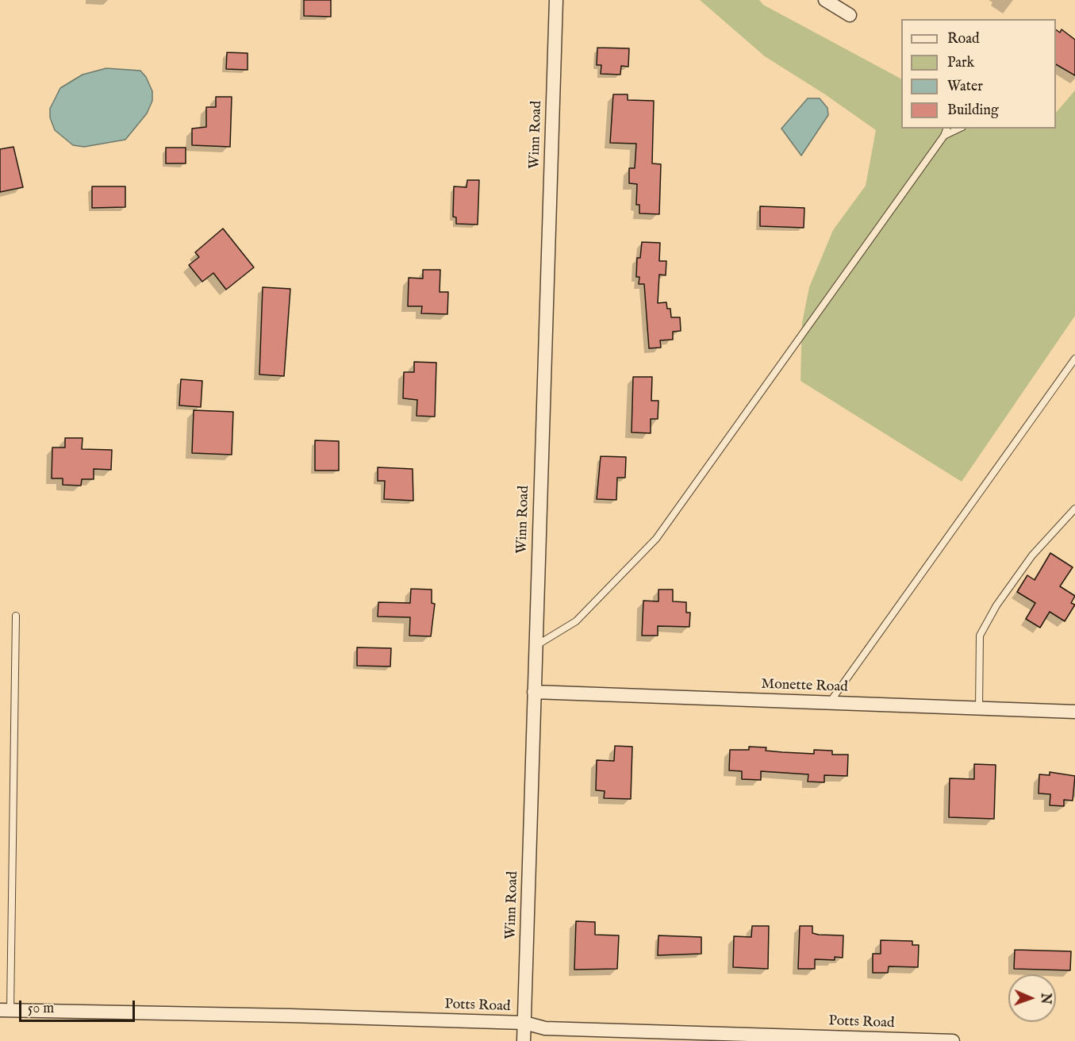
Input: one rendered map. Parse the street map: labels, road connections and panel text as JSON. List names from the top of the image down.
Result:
{
  "streets": {
    "street": ["Winn Road", "Monette Road", "Potts Road"]
  },
  "crossings": [
    ["Winn Road", "Monette Road"],
    ["Winn Road", "Potts Road"]
  ],
  "legend": [
    "Road",
    "Park",
    "Water",
    "Building"
  ],
  "scale_bar": "50 m",
  "north": "right"
}
